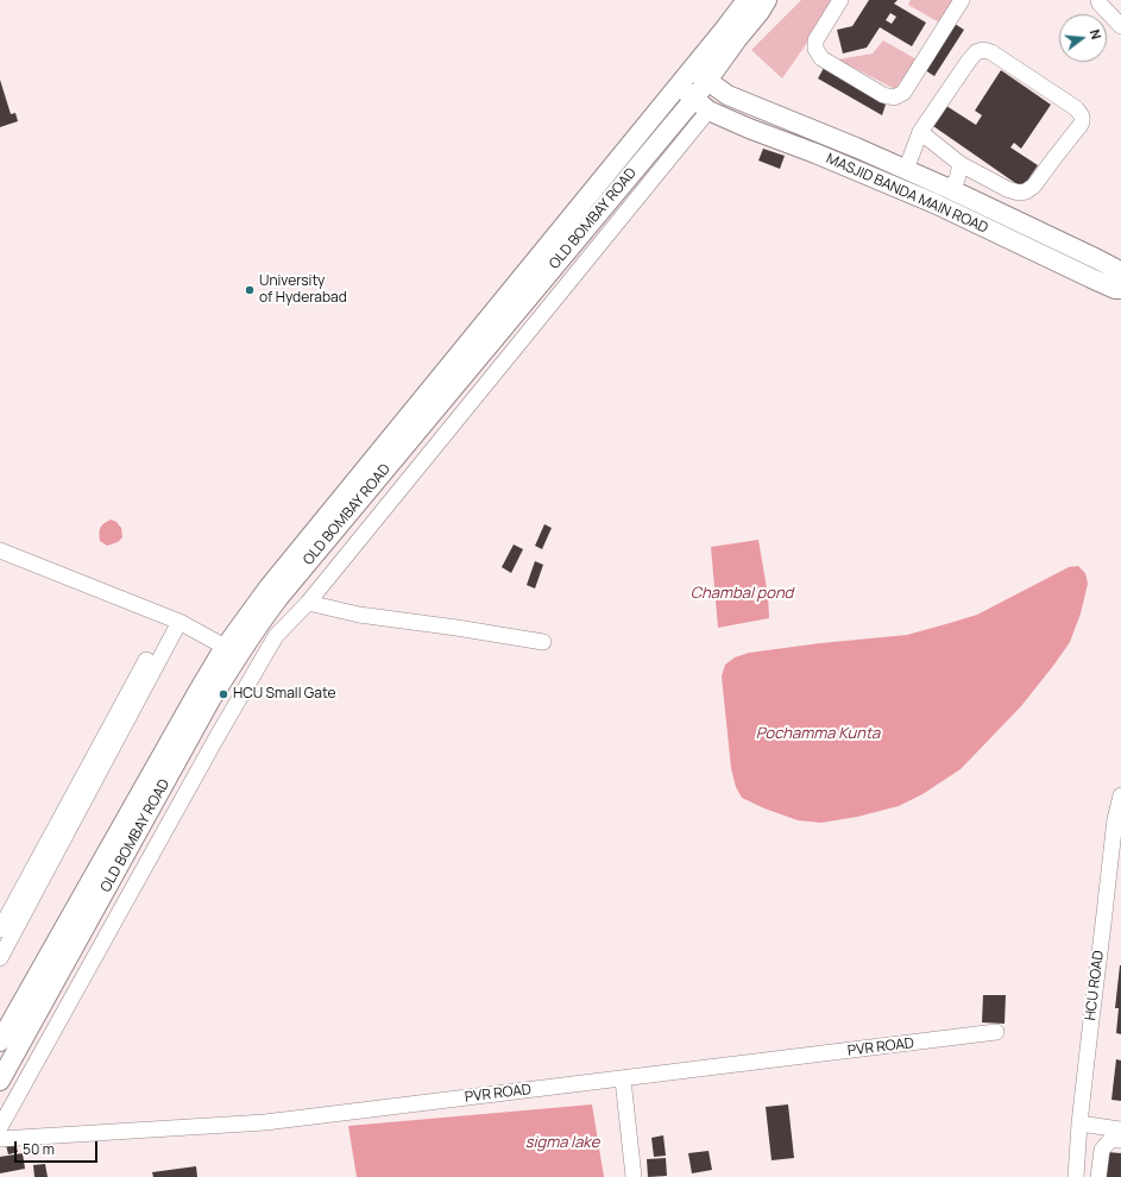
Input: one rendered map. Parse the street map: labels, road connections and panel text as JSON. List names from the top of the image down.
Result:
{
  "streets": {
    "main road": ["MASJID BANDA MAIN ROAD", "OLD BOMBAY ROAD"],
    "street": ["HCU ROAD", "PVR ROAD"]
  },
  "crossings": [
    ["MASJID BANDA MAIN ROAD", "OLD BOMBAY ROAD"]
  ],
  "water": ["Chambal pond", "Pochamma Kunta", "sigma lake"],
  "places": ["University of Hyderabad", "HCU Small Gate"],
  "scale_bar": "50 m",
  "north": "right"
}
